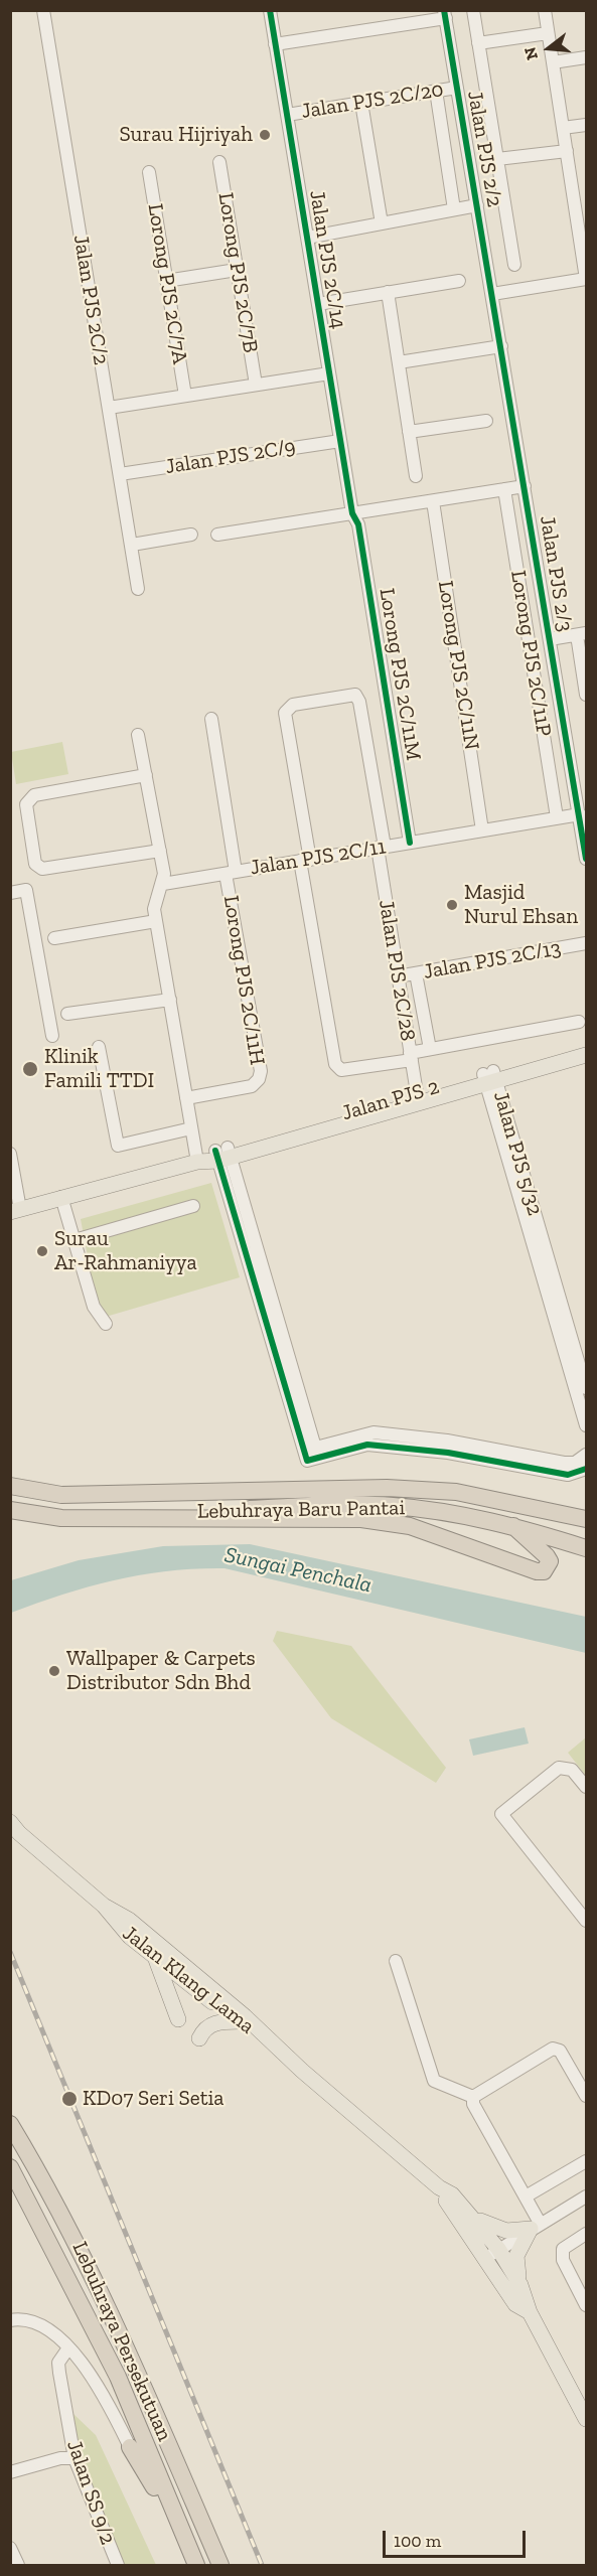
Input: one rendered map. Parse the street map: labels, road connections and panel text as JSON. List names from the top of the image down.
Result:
{
  "streets": {
    "highway": ["Lebuhraya Baru Pantai", "Lebuhraya Persekutuan"],
    "main road": ["Jalan PJS 2", "Jalan Klang Lama"],
    "street": [
      "Jalan PJS 2C/20",
      "Jalan PJS 2/2",
      "Jalan PJS 2C/14",
      "Lorong PJS 2C/7B",
      "Lorong PJS 2C/7A",
      "Jalan PJS 2C/2",
      "Jalan PJS 2C/9",
      "Jalan PJS 2/3",
      "Lorong PJS 2C/11P",
      "Lorong PJS 2C/11N",
      "Lorong PJS 2C/11M",
      "Jalan PJS 2C/11",
      "Jalan PJS 2C/13",
      "Jalan PJS 2C/28",
      "Lorong PJS 2C/11H",
      "Jalan PJS 5/32",
      "Jalan SS 9/2"
    ]
  },
  "crossings": [
    ["Jalan PJS 2C/20", "Jalan PJS 2/2"],
    ["Jalan PJS 2C/20", "Jalan PJS 2C/14"],
    ["Jalan PJS 2/2", "Jalan PJS 2/3"],
    ["Jalan PJS 2C/14", "Jalan PJS 2C/9"],
    ["Jalan PJS 2C/14", "Lorong PJS 2C/11M"],
    ["Jalan PJS 2C/2", "Jalan PJS 2C/9"],
    ["Jalan PJS 2/3", "Jalan PJS 2C/11"],
    ["Lorong PJS 2C/11P", "Jalan PJS 2C/11"],
    ["Lorong PJS 2C/11N", "Jalan PJS 2C/11"],
    ["Lorong PJS 2C/11M", "Jalan PJS 2C/11"],
    ["Jalan PJS 2C/11", "Jalan PJS 2C/28"],
    ["Jalan PJS 2C/11", "Lorong PJS 2C/11H"],
    ["Jalan PJS 2C/13", "Jalan PJS 2C/28"],
    ["Jalan PJS 2C/28", "Jalan PJS 2"],
    ["Jalan PJS 2", "Jalan PJS 5/32"]
  ],
  "water": ["Sungai Penchala"],
  "places": [
    "Surau Hijriyah",
    "Masjid Nurul Ehsan",
    "Klinik Famili TTDI",
    "Surau Ar-Rahmaniyya",
    "Wallpaper & Carpets Distributor Sdn Bhd",
    "KD07 Seri Setia"
  ],
  "scale_bar": "100 m",
  "north": "left"
}
